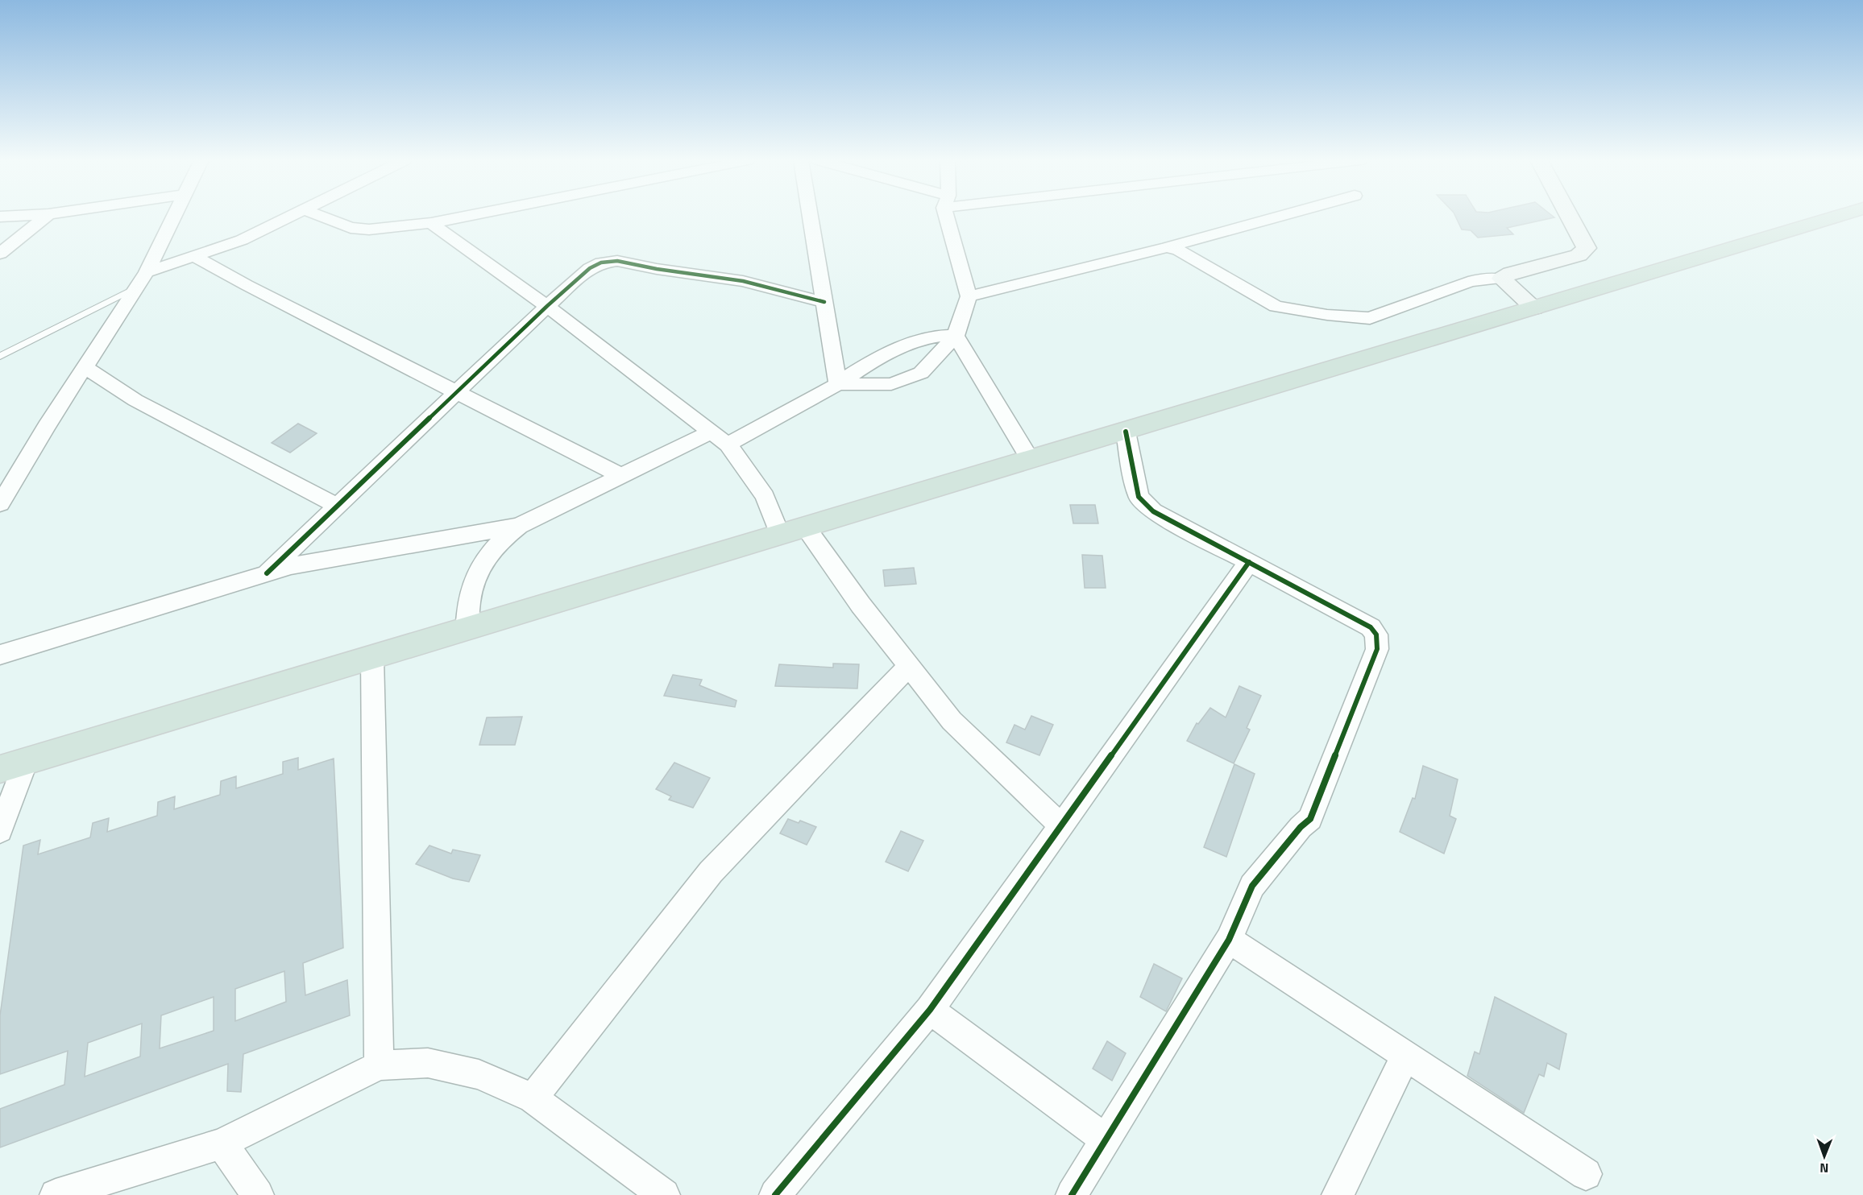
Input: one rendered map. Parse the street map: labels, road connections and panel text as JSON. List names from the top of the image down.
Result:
{
  "north": "bottom"
}
